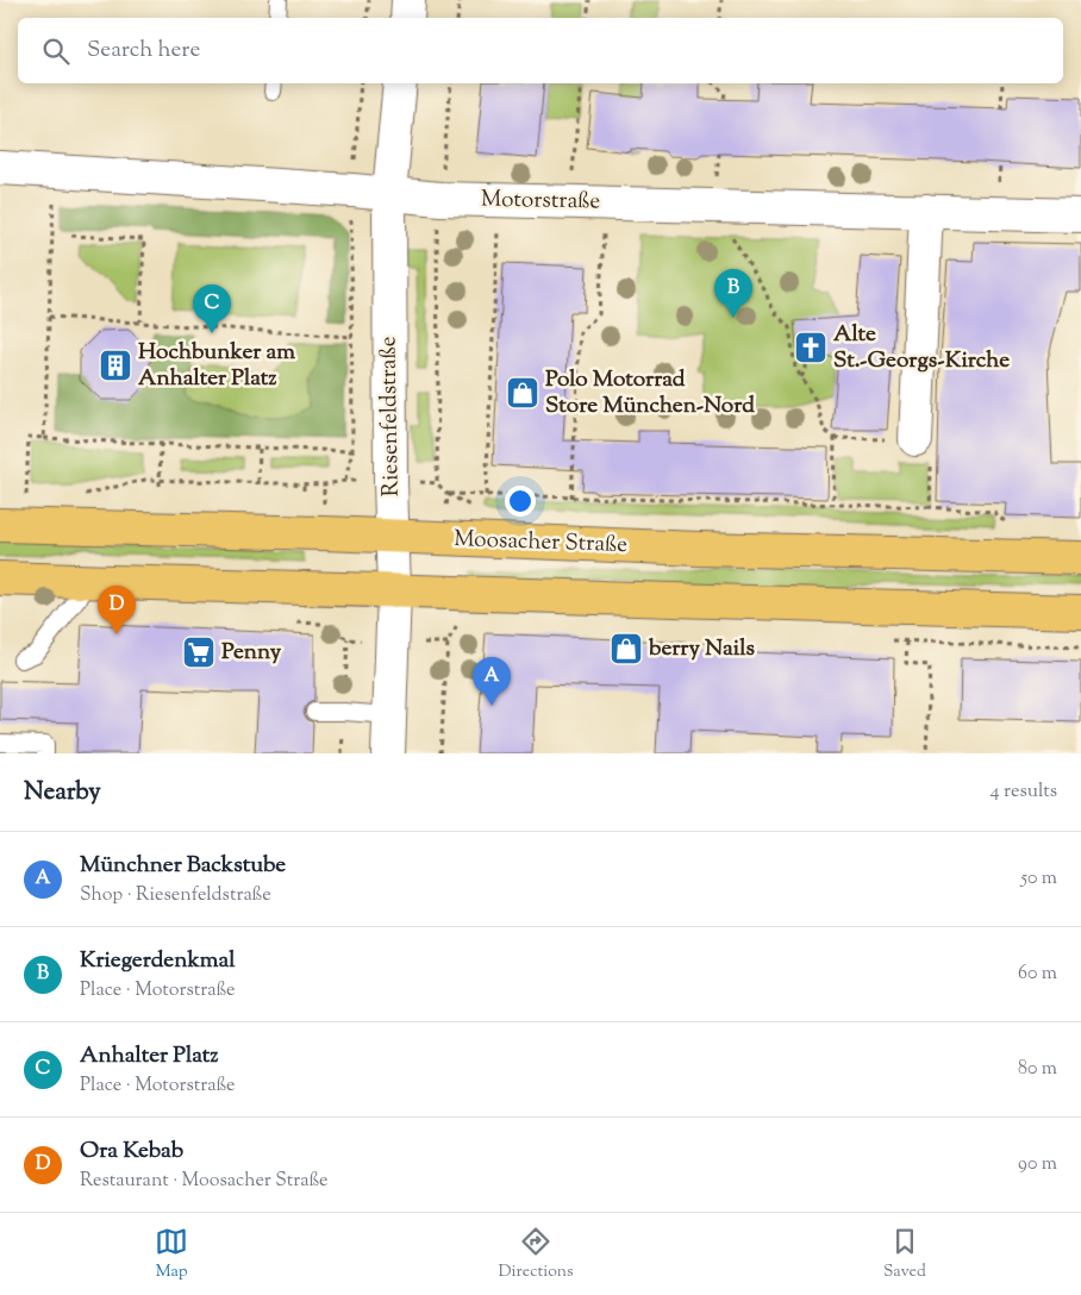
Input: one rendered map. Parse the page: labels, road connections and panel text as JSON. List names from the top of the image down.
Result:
{
  "streets": {
    "main road": ["Moosacher Straße"],
    "street": ["Motorstraße", "Riesenfeldstraße"]
  },
  "crossings": [
    ["Motorstraße", "Riesenfeldstraße"],
    ["Riesenfeldstraße", "Moosacher Straße"]
  ],
  "places": {
    "church": ["Alte St.-Georgs-Kirche"],
    "building": ["Hochbunker am Anhalter Platz"],
    "shop": ["Polo Motorrad Store München-Nord", "berry Nails"],
    "supermarket": ["Penny"]
  },
  "page": {
    "search": "Search here",
    "pins": [
      "B",
      "C",
      "D",
      "A"
    ],
    "heading": ["Nearby", "4 results"],
    "list": [
      {
        "mark": "A",
        "name": "Münchner Backstube",
        "note": "Shop · Riesenfeldstraße",
        "value": "50 m"
      },
      {
        "mark": "B",
        "name": "Kriegerdenkmal",
        "note": "Place · Motorstraße",
        "value": "60 m"
      },
      {
        "mark": "C",
        "name": "Anhalter Platz",
        "note": "Place · Motorstraße",
        "value": "80 m"
      },
      {
        "mark": "D",
        "name": "Ora Kebab",
        "note": "Restaurant · Moosacher Straße",
        "value": "90 m"
      }
    ],
    "nav": ["Map", "Directions", "Saved"]
  }
}
